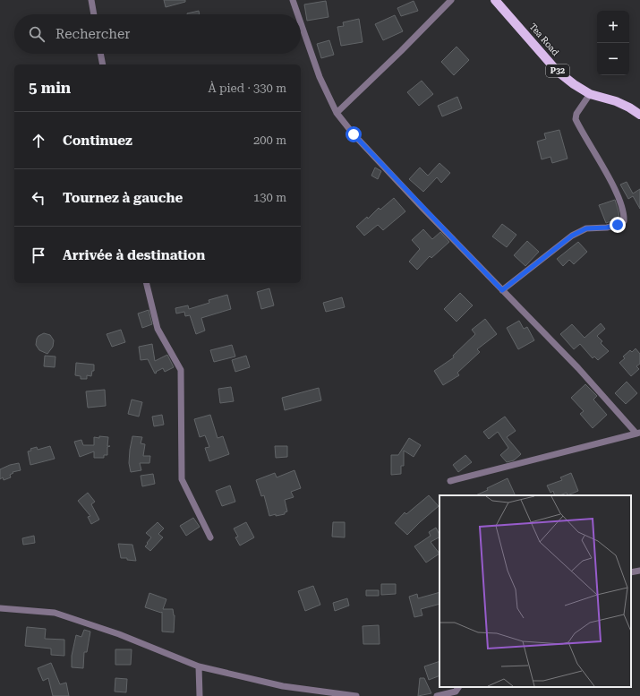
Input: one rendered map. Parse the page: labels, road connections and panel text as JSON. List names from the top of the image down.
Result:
{
  "streets": {
    "main road": ["Tea Road", "P32"]
  },
  "page": {
    "map_buttons": ["+", "−"],
    "search": "Rechercher",
    "heading": ["5 min", "À pied · 330 m"],
    "list": [
      ["Continuez", "200 m"],
      ["Tournez à gauche", "130 m"],
      "Arrivée à destination"
    ]
  }
}
